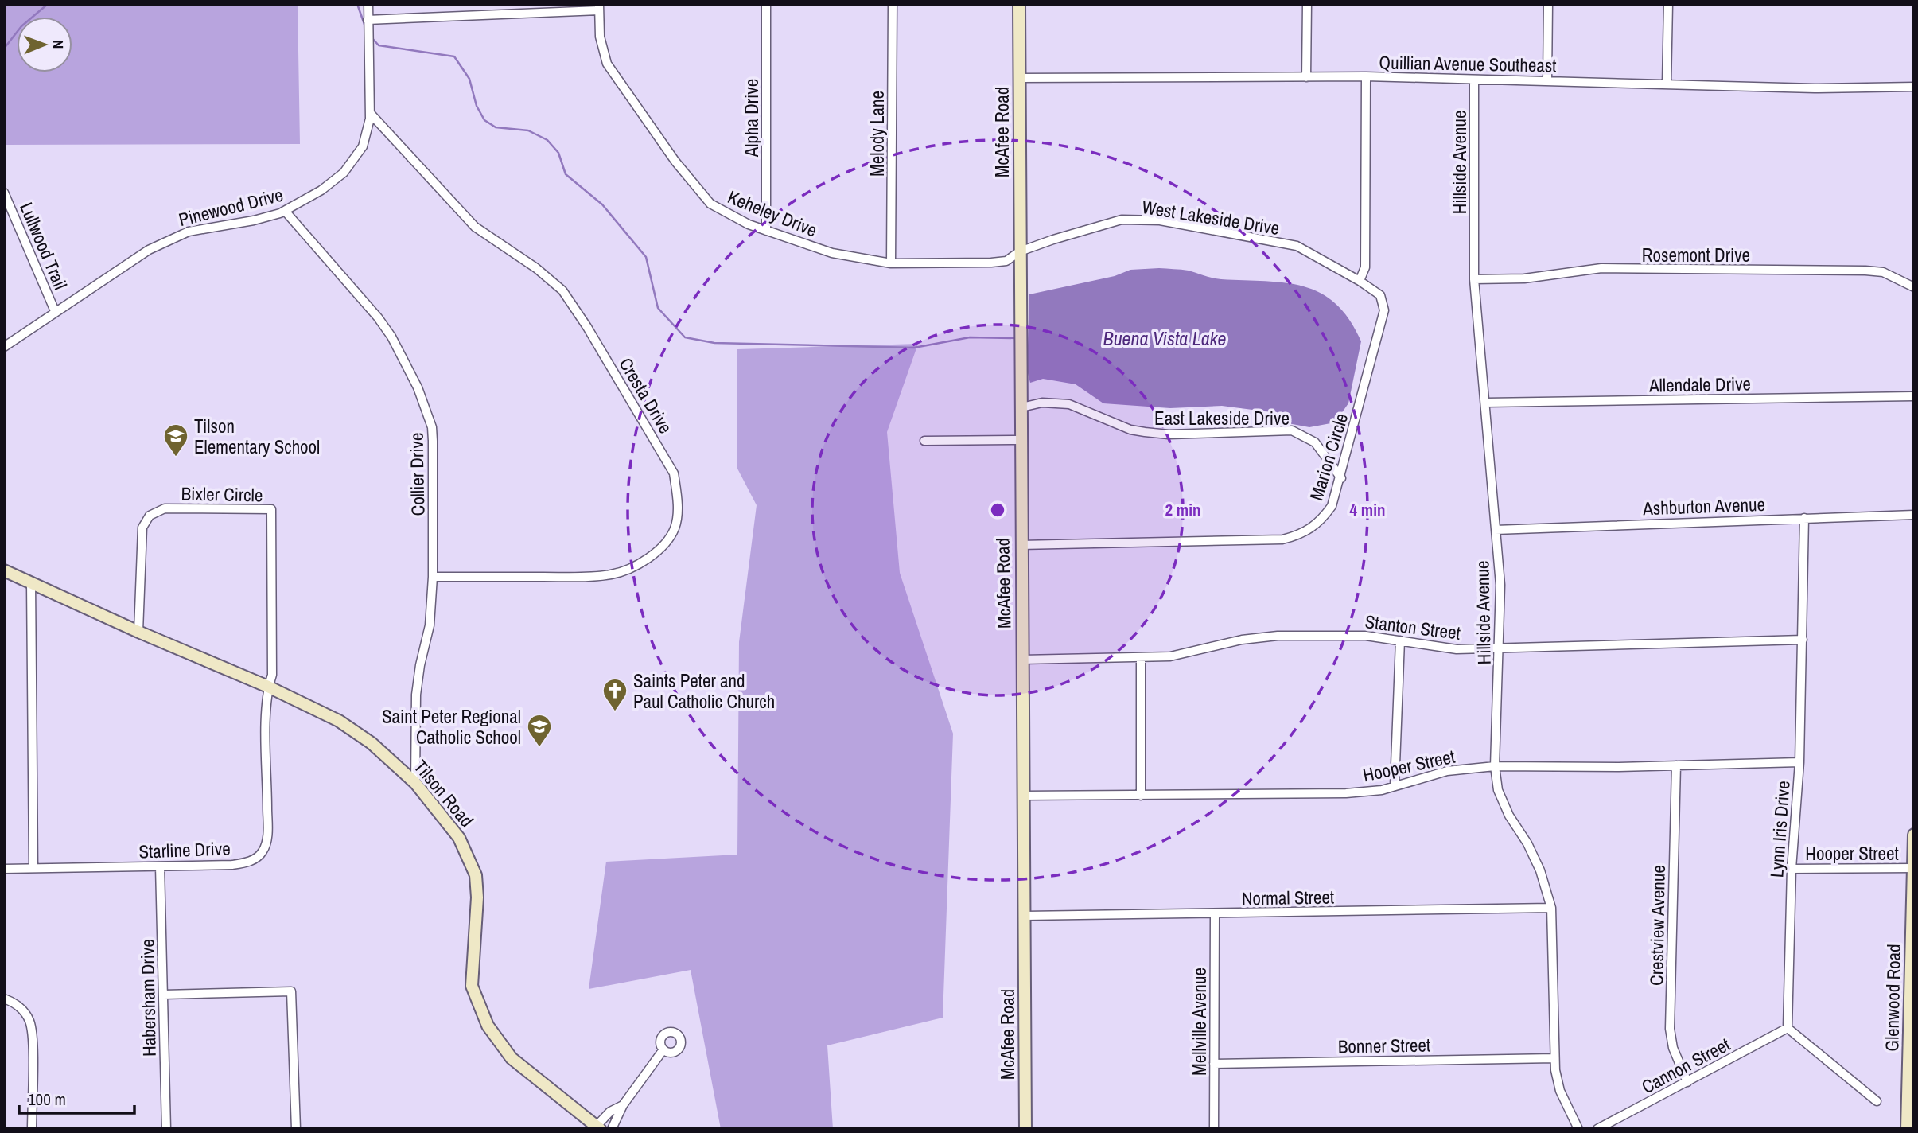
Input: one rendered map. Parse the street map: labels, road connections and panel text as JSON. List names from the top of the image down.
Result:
{
  "streets": {
    "street": [
      "Quillian Avenue Southeast",
      "Alpha Drive",
      "McAfee Road",
      "Melody Lane",
      "Hillside Avenue",
      "Pinewood Drive",
      "Keheley Drive",
      "West Lakeside Drive",
      "Lullwood Trail",
      "Rosemont Drive",
      "Allendale Drive",
      "Cresta Drive",
      "East Lakeside Drive",
      "Marion Circle",
      "Collier Drive",
      "Bixler Circle",
      "Ashburton Avenue",
      "Stanton Street",
      "Hooper Street",
      "Tilson Road",
      "Lynn Iris Drive",
      "Starline Drive",
      "Normal Street",
      "Crestview Avenue",
      "Habersham Drive",
      "Glenwood Road",
      "Mellville Avenue",
      "Bonner Street",
      "Cannon Street"
    ]
  },
  "crossings": [
    ["Quillian Avenue Southeast", "McAfee Road"],
    ["Quillian Avenue Southeast", "Hillside Avenue"],
    ["Alpha Drive", "Keheley Drive"],
    ["McAfee Road", "Keheley Drive"],
    ["McAfee Road", "West Lakeside Drive"],
    ["McAfee Road", "East Lakeside Drive"],
    ["McAfee Road", "Marion Circle"],
    ["McAfee Road", "Stanton Street"],
    ["McAfee Road", "Hooper Street"],
    ["McAfee Road", "Normal Street"],
    ["Melody Lane", "Keheley Drive"],
    ["Hillside Avenue", "Rosemont Drive"],
    ["Hillside Avenue", "Allendale Drive"],
    ["Hillside Avenue", "Ashburton Avenue"],
    ["Hillside Avenue", "Stanton Street"],
    ["Hillside Avenue", "Hooper Street"],
    ["Hillside Avenue", "Normal Street"],
    ["Hillside Avenue", "Bonner Street"],
    ["Pinewood Drive", "Lullwood Trail"],
    ["Pinewood Drive", "Cresta Drive"],
    ["Pinewood Drive", "Collier Drive"],
    ["Keheley Drive", "West Lakeside Drive"],
    ["West Lakeside Drive", "Marion Circle"],
    ["Cresta Drive", "Collier Drive"],
    ["East Lakeside Drive", "Marion Circle"],
    ["Collier Drive", "Tilson Road"],
    ["Bixler Circle", "Tilson Road"],
    ["Bixler Circle", "Starline Drive"],
    ["Ashburton Avenue", "Lynn Iris Drive"],
    ["Stanton Street", "Lynn Iris Drive"],
    ["Hooper Street", "Lynn Iris Drive"],
    ["Hooper Street", "Crestview Avenue"],
    ["Hooper Street", "Glenwood Road"],
    ["Tilson Road", "Starline Drive"],
    ["Lynn Iris Drive", "Cannon Street"],
    ["Starline Drive", "Habersham Drive"],
    ["Normal Street", "Mellville Avenue"],
    ["Crestview Avenue", "Cannon Street"],
    ["Mellville Avenue", "Bonner Street"]
  ],
  "water": ["Buena Vista Lake"],
  "places": {
    "school or university": ["Tilson Elementary School", "Saint Peter Regional Catholic School"],
    "church": ["Saints Peter and Paul Catholic Church"]
  },
  "scale_bar": "100 m",
  "north": "right",
  "rings": ["2 min", "4 min"]
}
